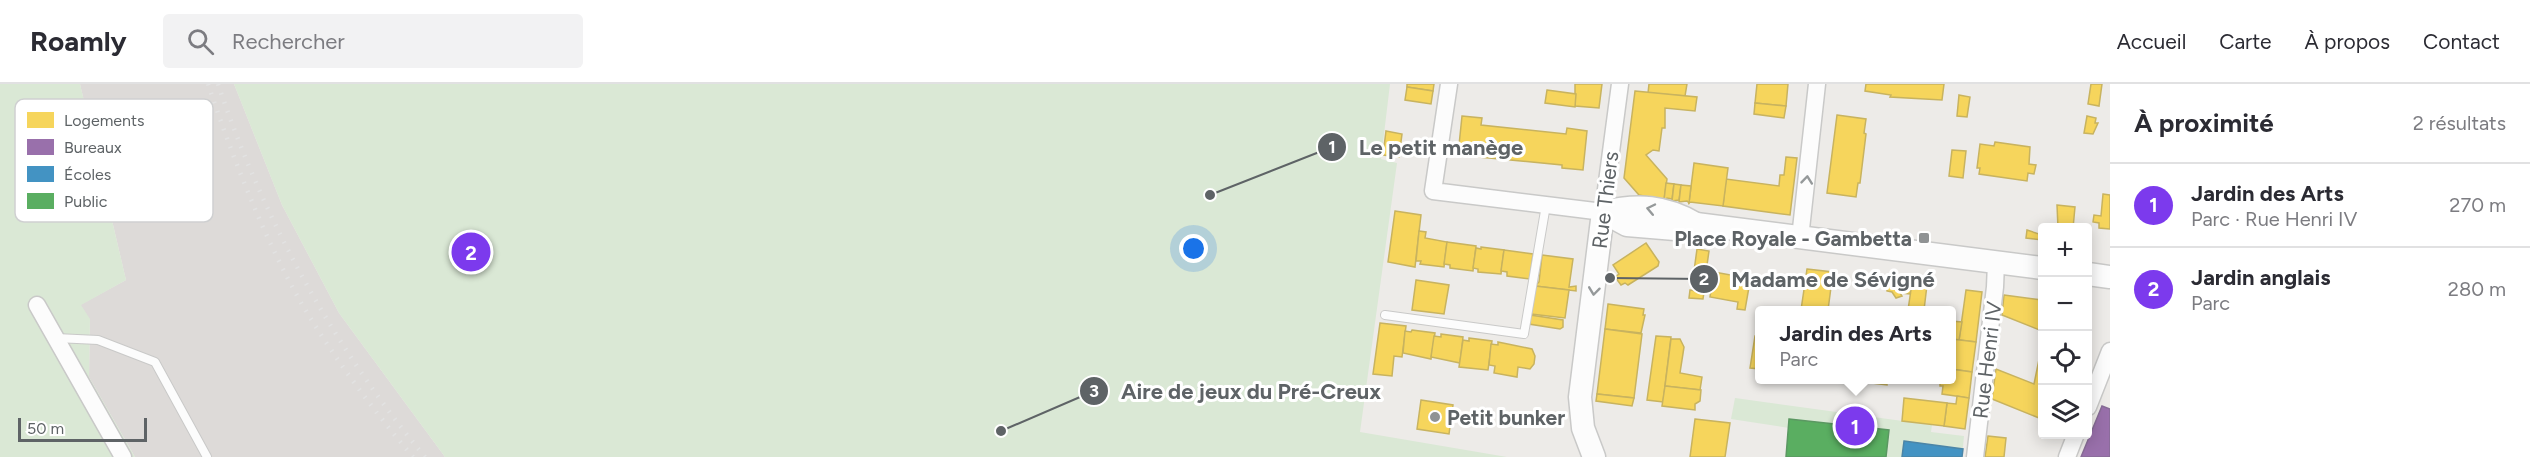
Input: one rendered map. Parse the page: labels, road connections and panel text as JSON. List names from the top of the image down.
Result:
{
  "streets": {
    "main road": ["Rue Thiers"],
    "street": ["Rue Henri IV"]
  },
  "one_way": ["Rue Thiers"],
  "places": {
    "other": [
      "Le petit manège",
      "Madame de Sévigné",
      "Petit bunker",
      "Aire de jeux du Pré-Creux"
    ],
    "transit": ["Place Royale - Gambetta"]
  },
  "legend": [
    "Logements",
    "Bureaux",
    "Écoles",
    "Public"
  ],
  "scale_bar": "50 m",
  "page": {
    "header": "Roamly",
    "search": "Rechercher",
    "nav": [
      "Accueil",
      "Carte",
      "À propos",
      "Contact"
    ],
    "heading": ["À proximité", "2 résultats"],
    "list": [
      {
        "mark": "1",
        "name": "Jardin des Arts",
        "note": "Parc · Rue Henri IV",
        "value": "270 m"
      },
      {
        "mark": "2",
        "name": "Jardin anglais",
        "note": "Parc",
        "value": "280 m"
      }
    ],
    "map_buttons": ["+", "−"],
    "pins": ["2", "1"],
    "popup": ["Jardin des Arts", "Parc"],
    "scale": "50 m"
  }
}
